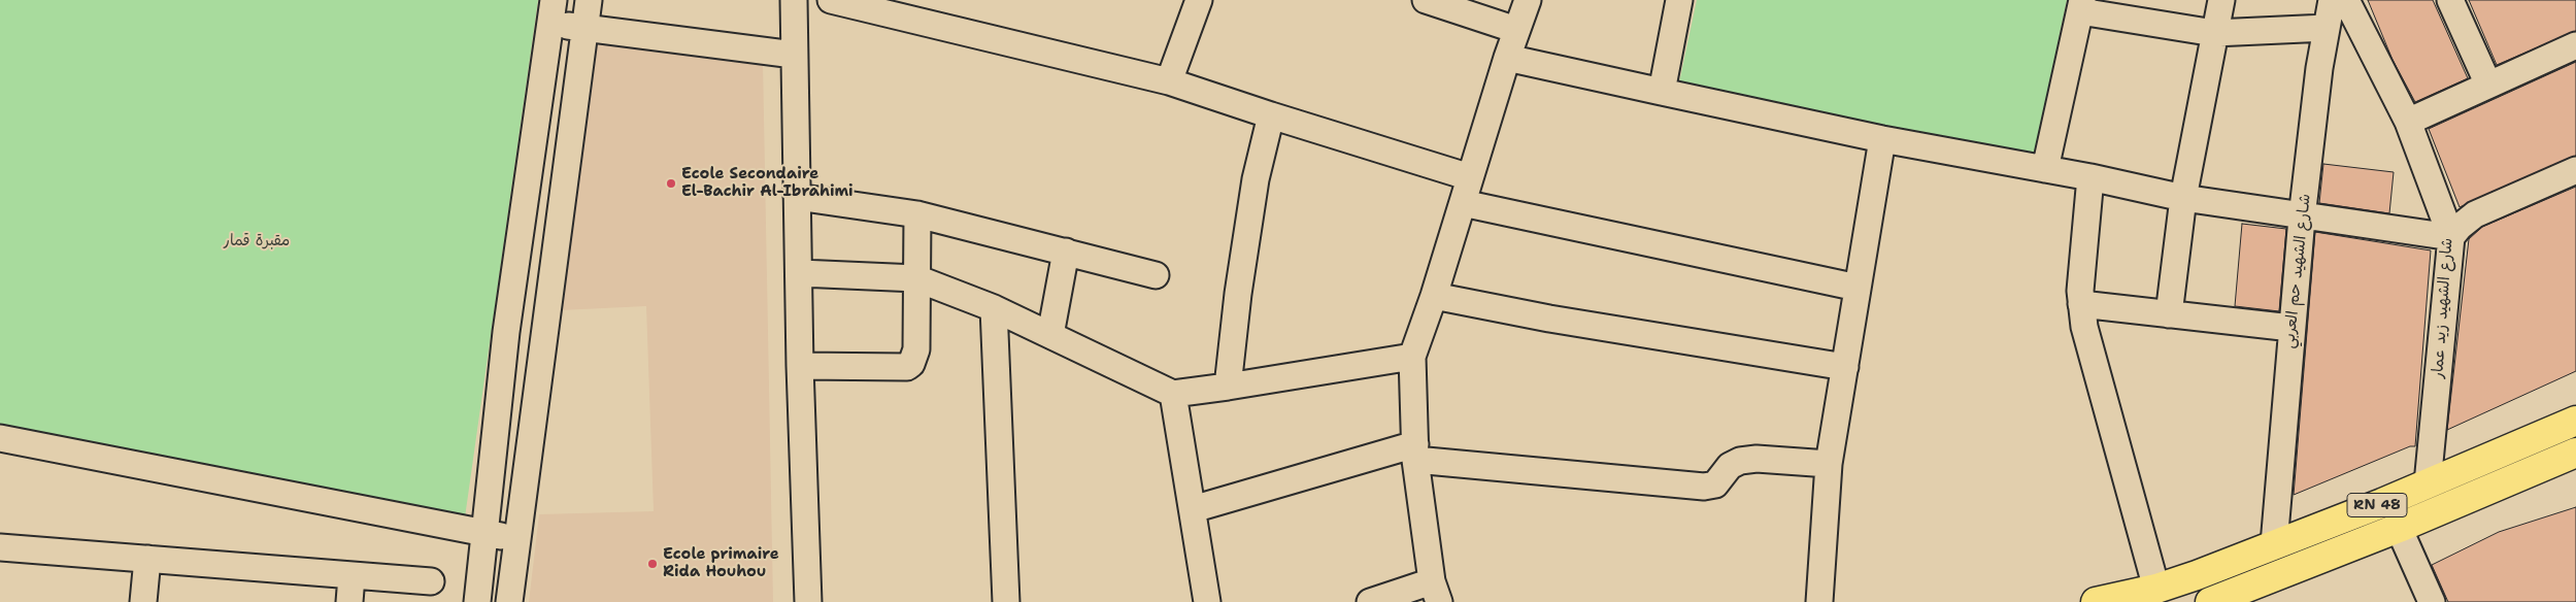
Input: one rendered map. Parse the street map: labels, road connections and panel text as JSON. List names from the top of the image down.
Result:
{
  "streets": {
    "highway": ["RN 48"],
    "street": ["شـارع الشهيد حم العربي", "شارع الشهيد زيد عمار"]
  },
  "crossings": [
    ["شـارع الشهيد حم العربي", "RN 48"],
    ["شارع الشهيد زيد عمار", "RN 48"]
  ],
  "parks": ["مقبرة قمار"],
  "places": ["Ecole Secondaire El-Bachir Al-Ibrahimi", "Ecole primaire Rida Houhou"]
}
